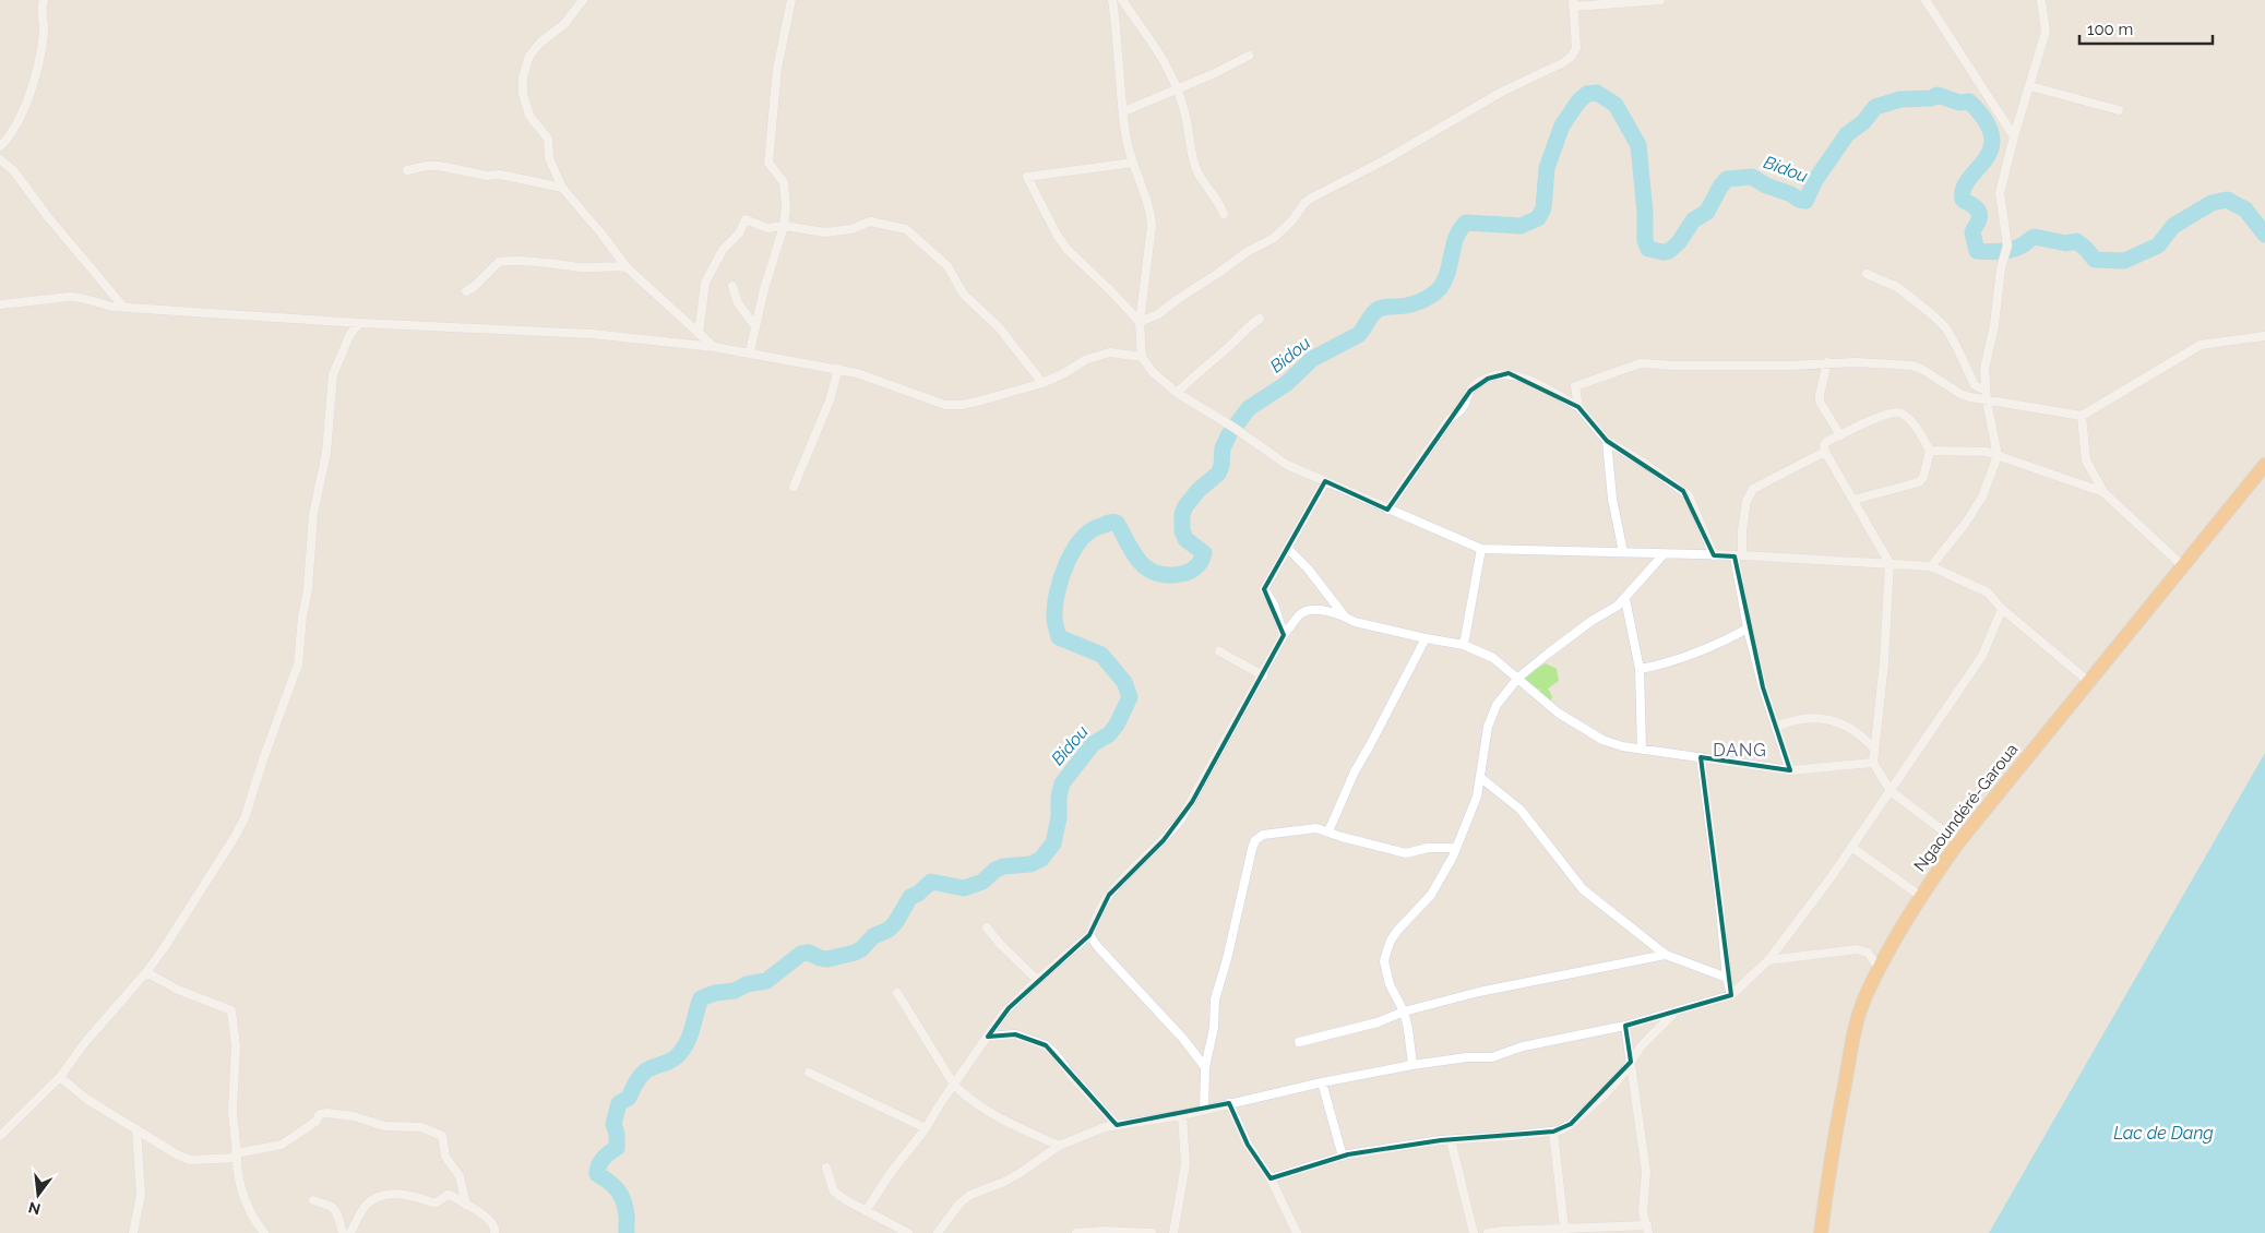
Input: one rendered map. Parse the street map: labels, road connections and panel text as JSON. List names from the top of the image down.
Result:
{
  "streets": {
    "highway": ["Ngaoundéré-Garoua"]
  },
  "districts": ["DANG"],
  "water": ["Bidou", "Lac de Dang"],
  "scale_bar": "100 m",
  "north": "bottom"
}
